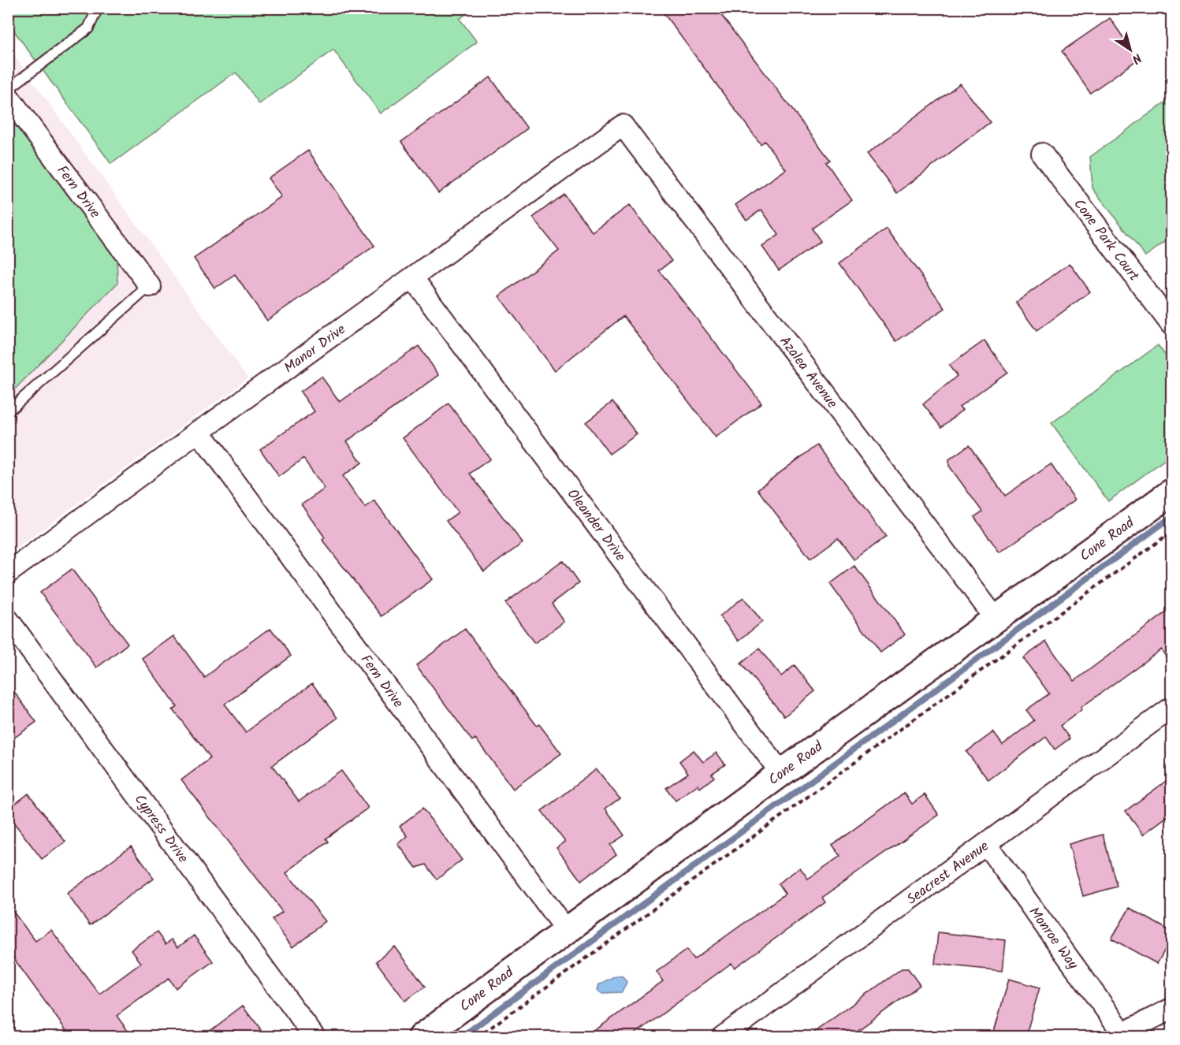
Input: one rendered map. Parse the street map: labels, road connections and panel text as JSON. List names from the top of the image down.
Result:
{
  "streets": {
    "street": [
      "Fern Drive",
      "Cone Park Court",
      "Manor Drive",
      "Azalea Avenue",
      "Oleander Drive",
      "Cone Road",
      "Cypress Drive",
      "Seacrest Avenue",
      "Monroe Way"
    ]
  },
  "crossings": [
    ["Fern Drive", "Manor Drive"],
    ["Fern Drive", "Cone Road"],
    ["Manor Drive", "Azalea Avenue"],
    ["Manor Drive", "Oleander Drive"],
    ["Azalea Avenue", "Cone Road"],
    ["Oleander Drive", "Cone Road"],
    ["Seacrest Avenue", "Monroe Way"]
  ],
  "north": "bottom right"
}
